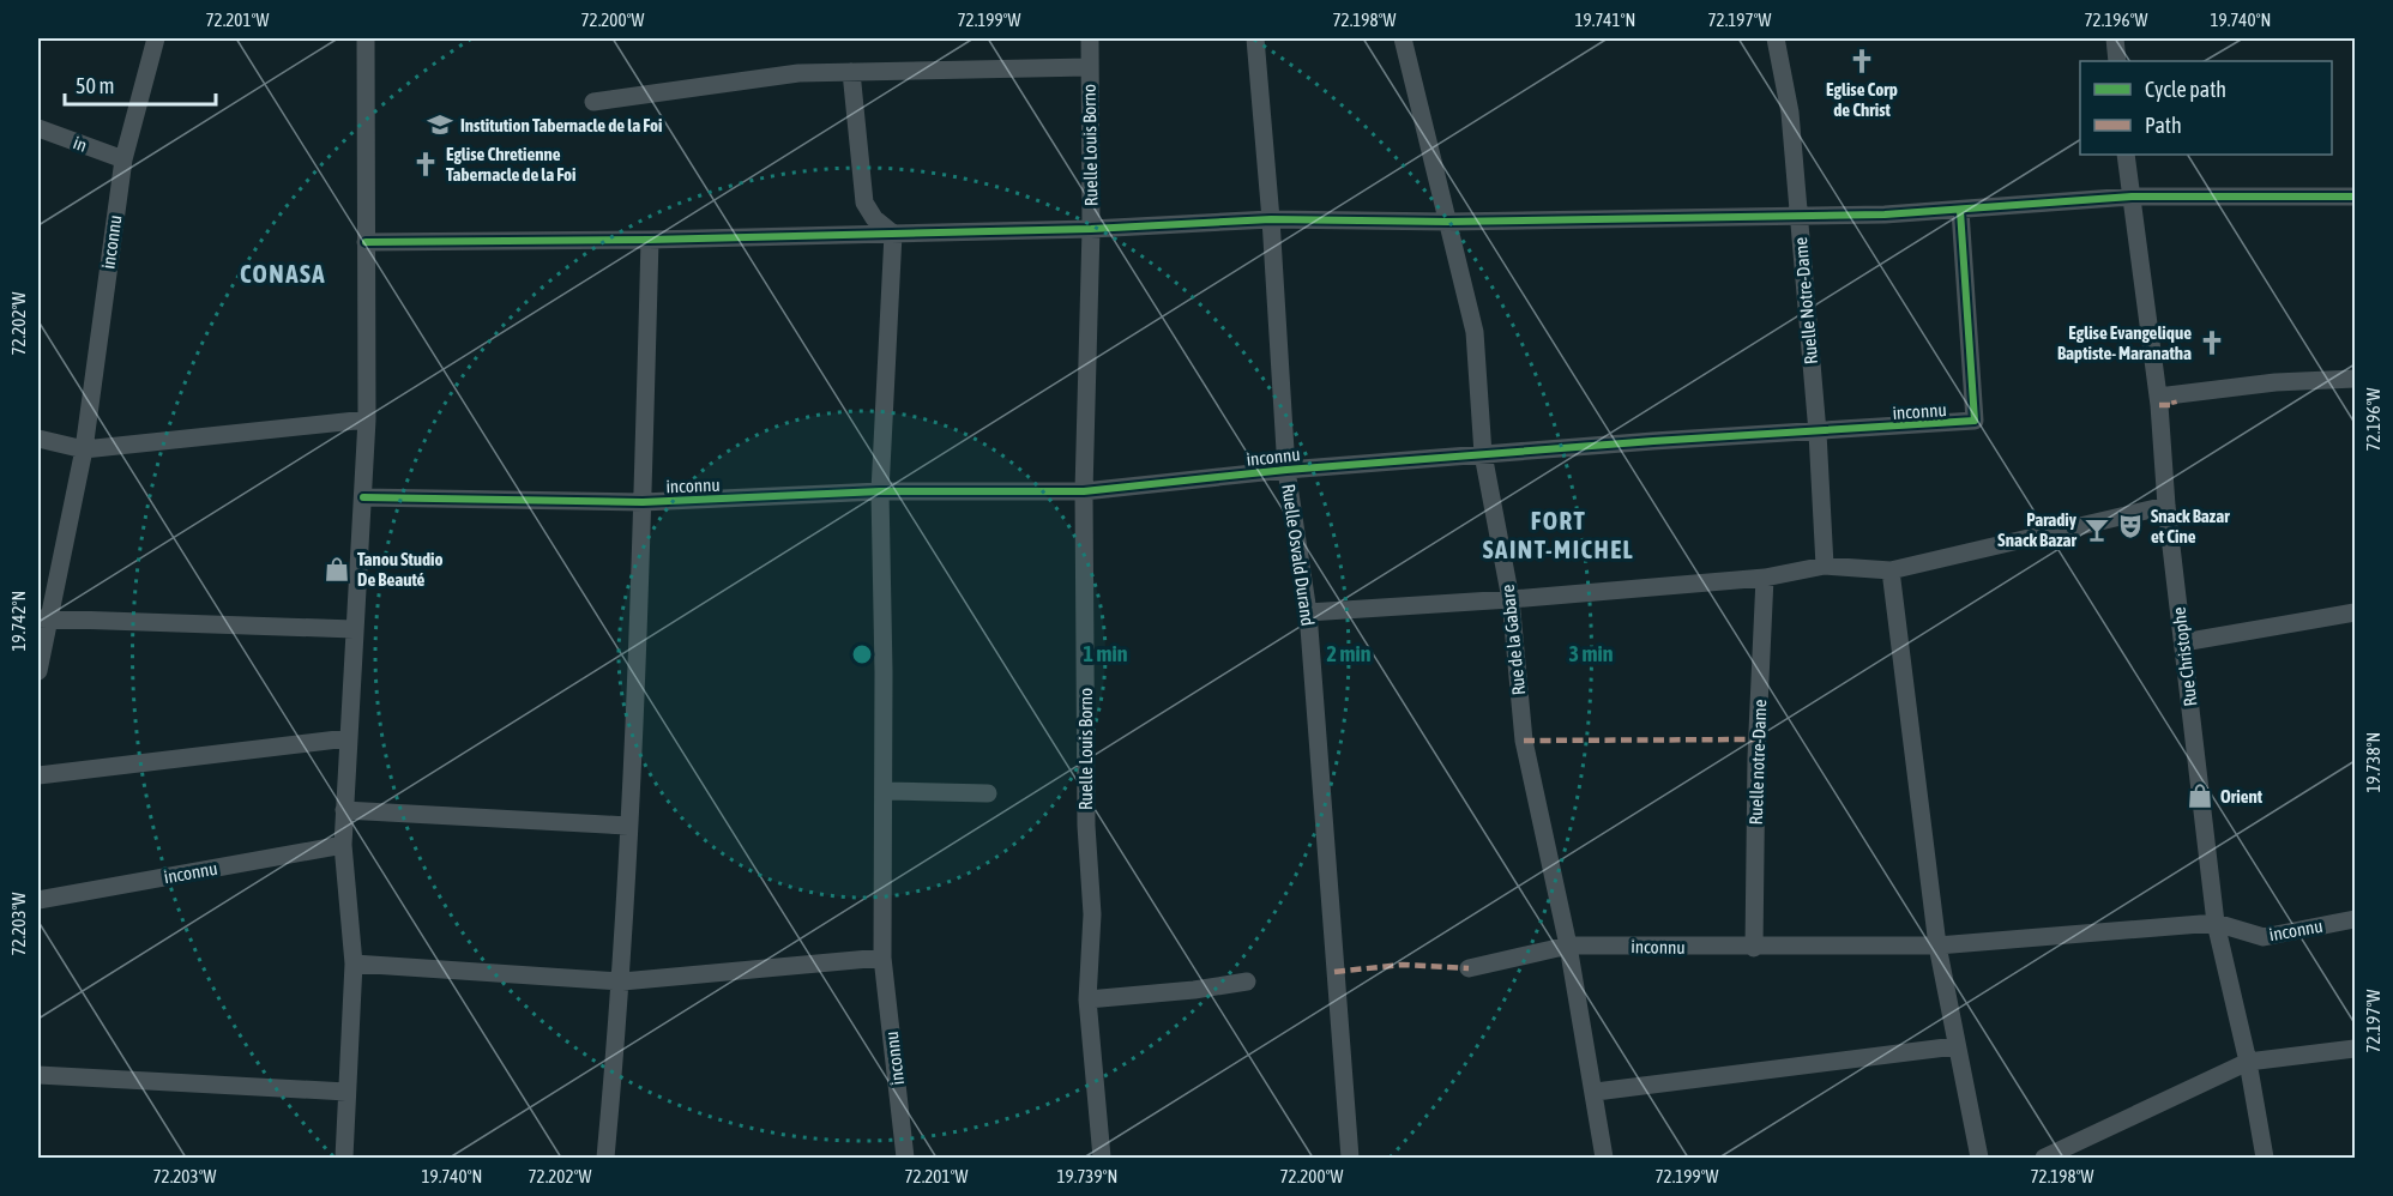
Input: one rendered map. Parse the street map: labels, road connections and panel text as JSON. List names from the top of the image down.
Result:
{
  "streets": {
    "street": [
      "in",
      "Ruelle Louis Borno",
      "inconnu",
      "Ruelle Notre-Dame",
      "Ruelle Osvald Durand",
      "Rue de la Gabare",
      "Rue Christophe",
      "Ruelle notre-Dame"
    ]
  },
  "crossings": [
    ["in", "inconnu"],
    ["Ruelle Louis Borno", "inconnu"],
    ["inconnu", "Ruelle Notre-Dame"],
    ["inconnu", "Ruelle Osvald Durand"],
    ["inconnu", "Rue de la Gabare"],
    ["inconnu", "Rue Christophe"],
    ["inconnu", "Ruelle notre-Dame"]
  ],
  "districts": ["CONASA", "FORT SAINT-MICHEL"],
  "places": {
    "church": ["Eglise Corp de Christ", "Eglise Chretienne Tabernacle de la Foi", "Eglise Evangelique Baptiste- Maranatha"],
    "school or university": ["Institution Tabernacle de la Foi"],
    "theatre": ["Snack Bazar et Cine"],
    "bar": ["Paradiy Snack Bazar"],
    "shop": ["Tanou Studio De Beauté", "Orient"]
  },
  "legend": ["Cycle path", "Path"],
  "scale_bar": "50 m",
  "coordinates": [
    "72.201°W",
    "72.200°W",
    "72.199°W",
    "72.198°W",
    "19.741°N",
    "72.197°W",
    "72.196°W",
    "19.740°N",
    "72.202°W",
    "19.742°N",
    "19.738°N",
    "72.203°W",
    "19.739°N"
  ],
  "rings": ["1 min", "2 min", "3 min"]
}
